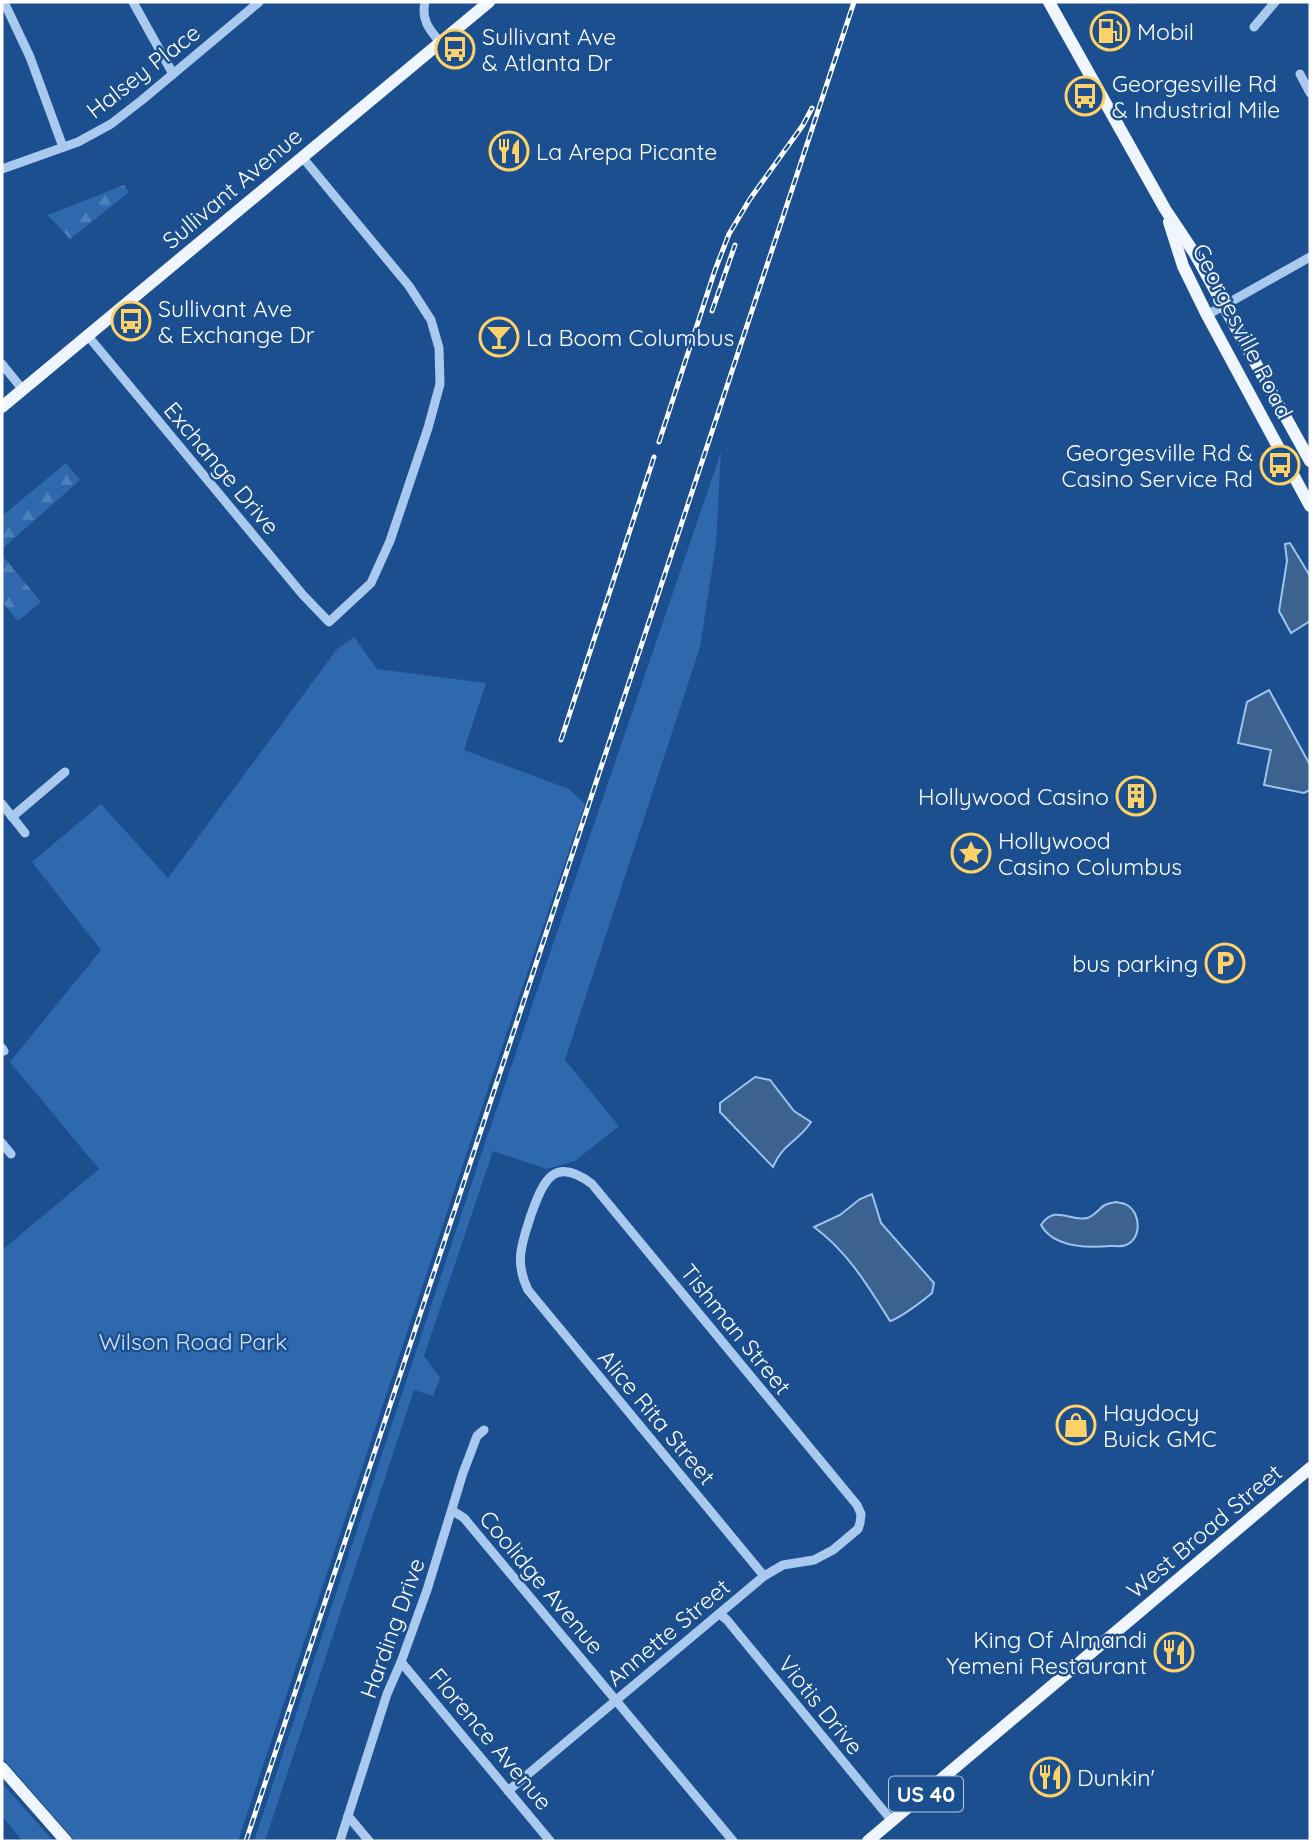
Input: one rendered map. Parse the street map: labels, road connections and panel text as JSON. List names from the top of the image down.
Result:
{
  "streets": {
    "main road": [
      "Sullivant Avenue",
      "Georgesville Road",
      "West Broad Street",
      "US 40"
    ],
    "street": [
      "Halsey Place",
      "Exchange Drive",
      "Tishman Street",
      "Alice Rita Street",
      "Coolidge Avenue",
      "Harding Drive",
      "Annette Street",
      "Viotis Drive",
      "Florence Avenue"
    ]
  },
  "crossings": [
    ["Sullivant Avenue", "Exchange Drive"],
    ["Tishman Street", "Alice Rita Street"],
    ["Tishman Street", "Annette Street"],
    ["Alice Rita Street", "Annette Street"],
    ["West Broad Street", "Viotis Drive"],
    ["Coolidge Avenue", "Harding Drive"],
    ["Coolidge Avenue", "Annette Street"],
    ["Harding Drive", "Florence Avenue"],
    ["Annette Street", "Viotis Drive"],
    ["Annette Street", "Florence Avenue"]
  ],
  "parks": ["Wilson Road Park"],
  "places": {
    "fuel station": ["Mobil"],
    "bus stop": [
      "Sullivant Ave & Atlanta Dr",
      "Georgesville Rd & Industrial Mile",
      "Sullivant Ave & Exchange Dr",
      "Georgesville Rd & Casino Service Rd"
    ],
    "restaurant": ["La Arepa Picante", "King Of Almandi Yemeni Restaurant", "Dunkin'"],
    "bar": ["La Boom Columbus"],
    "building": ["Hollywood Casino"],
    "place": ["Hollywood Casino Columbus"],
    "parking": ["bus parking"],
    "shop": ["Haydocy Buick GMC"]
  }
}
